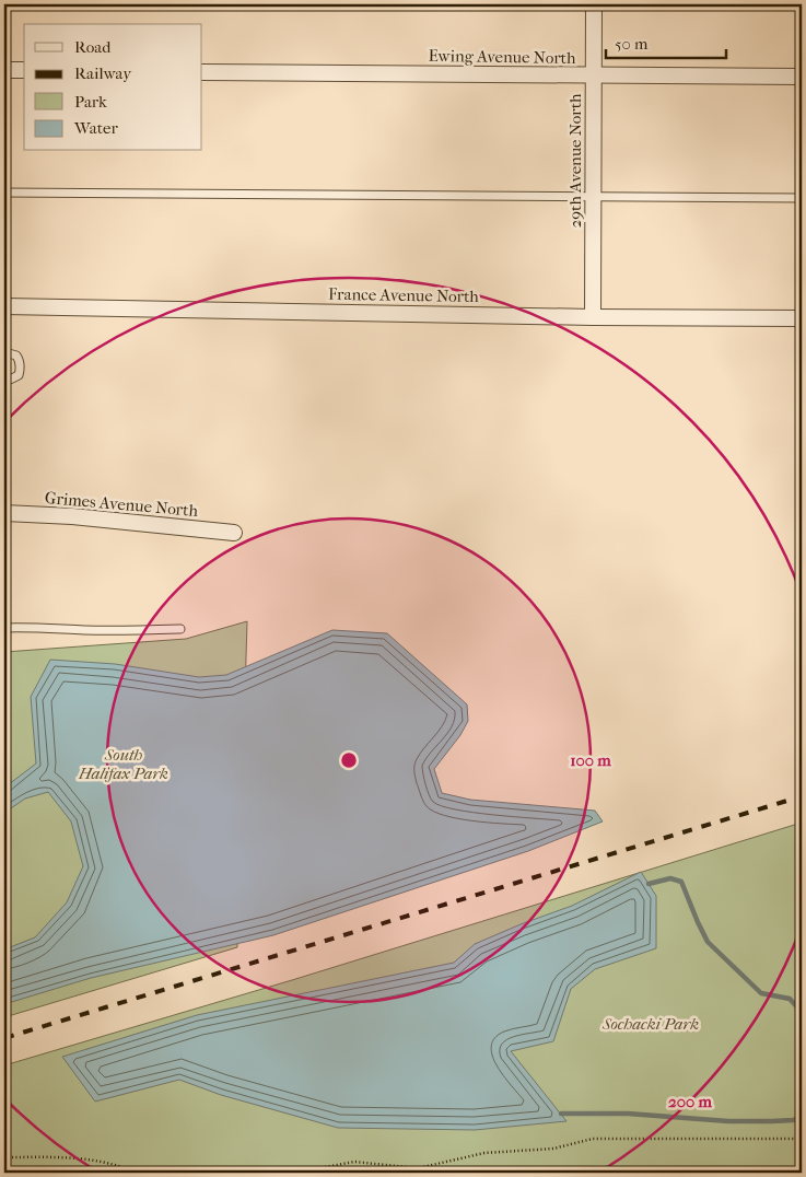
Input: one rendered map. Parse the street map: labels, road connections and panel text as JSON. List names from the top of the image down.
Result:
{
  "streets": {
    "street": [
      "Ewing Avenue North",
      "29th Avenue North",
      "France Avenue North",
      "Grimes Avenue North"
    ]
  },
  "crossings": [
    ["Ewing Avenue North", "29th Avenue North"],
    ["29th Avenue North", "France Avenue North"]
  ],
  "parks": ["South Halifax Park", "Sochacki Park"],
  "legend": [
    "Road",
    "Railway",
    "Park",
    "Water"
  ],
  "scale_bar": "50 m",
  "rings": ["100 m", "200 m"]
}
